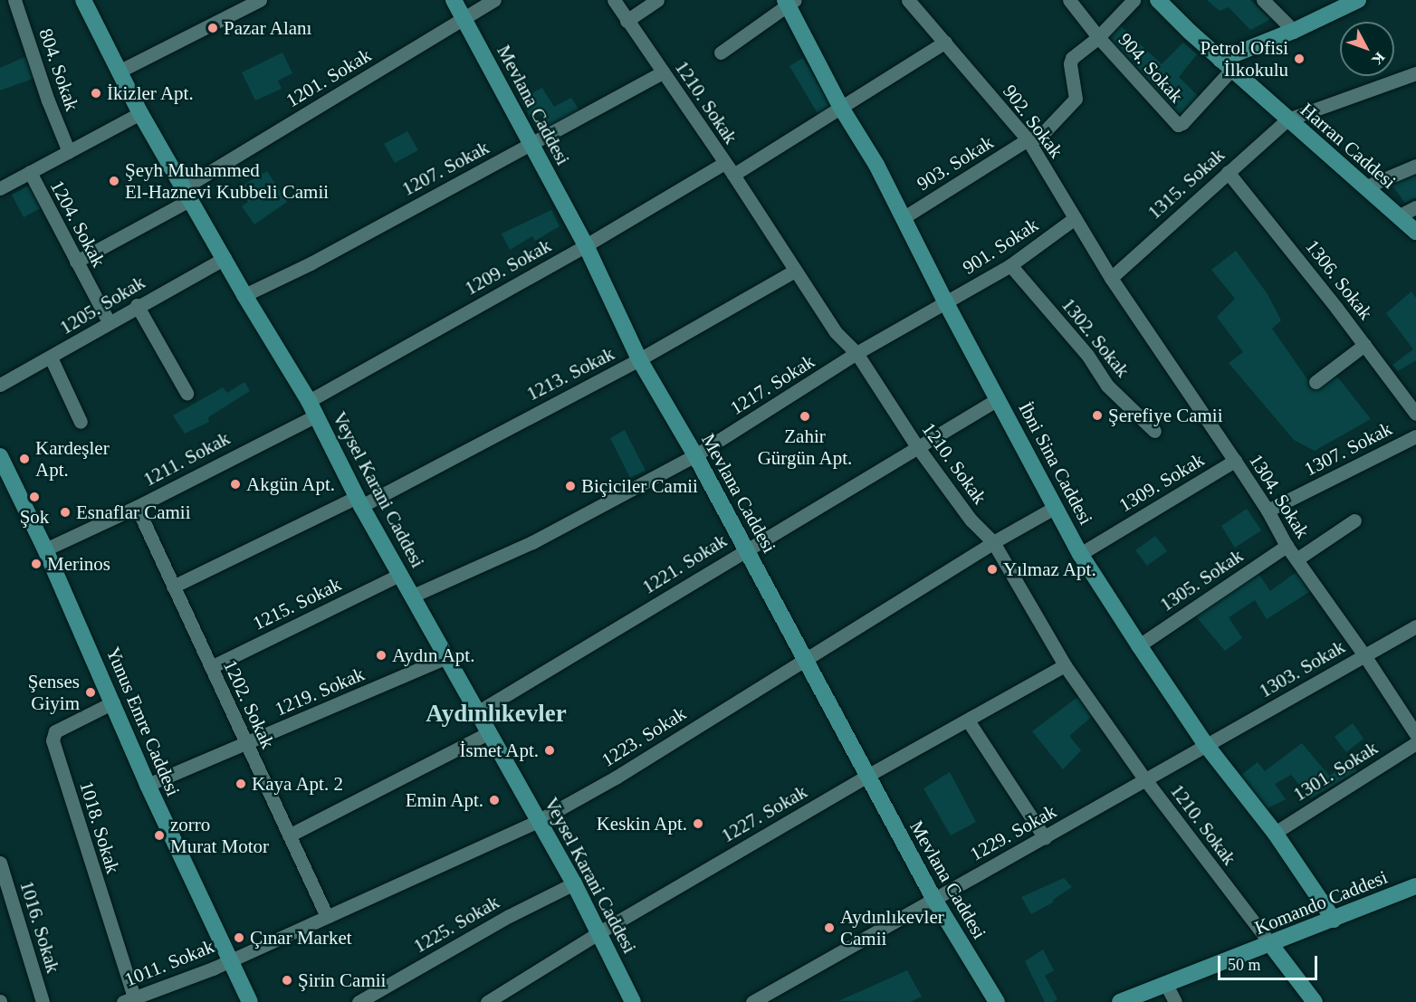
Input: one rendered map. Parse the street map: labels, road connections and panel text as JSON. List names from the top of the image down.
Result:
{
  "streets": {
    "street": [
      "904. Sokak",
      "804. Sokak",
      "1201. Sokak",
      "1210. Sokak",
      "Mevlana Caddesi",
      "902. Sokak",
      "Harran Caddesi",
      "903. Sokak",
      "1207. Sokak",
      "1315. Sokak",
      "1204. Sokak",
      "901. Sokak",
      "1209. Sokak",
      "1306. Sokak",
      "1205. Sokak",
      "1302. Sokak",
      "1213. Sokak",
      "1217. Sokak",
      "1307. Sokak",
      "1211. Sokak",
      "İbni Sina Caddesi",
      "1309. Sokak",
      "Veysel Karani Caddesi",
      "1304. Sokak",
      "1221. Sokak",
      "1305. Sokak",
      "1215. Sokak",
      "1303. Sokak",
      "1219. Sokak",
      "1202. Sokak",
      "Yunus Emre Caddesi",
      "1223. Sokak",
      "1301. Sokak",
      "1227. Sokak",
      "1018. Sokak",
      "1229. Sokak",
      "Komando Caddesi",
      "1225. Sokak",
      "1016. Sokak",
      "1011. Sokak"
    ]
  },
  "crossings": [
    ["904. Sokak", "Harran Caddesi"],
    ["904. Sokak", "903. Sokak"],
    ["1201. Sokak", "Mevlana Caddesi"],
    ["1201. Sokak", "1204. Sokak"],
    ["1201. Sokak", "Veysel Karani Caddesi"],
    ["1210. Sokak", "1207. Sokak"],
    ["1210. Sokak", "1209. Sokak"],
    ["1210. Sokak", "1213. Sokak"],
    ["1210. Sokak", "1217. Sokak"],
    ["1210. Sokak", "1221. Sokak"],
    ["1210. Sokak", "1223. Sokak"],
    ["1210. Sokak", "1227. Sokak"],
    ["1210. Sokak", "1229. Sokak"],
    ["1210. Sokak", "Komando Caddesi"],
    ["Mevlana Caddesi", "1207. Sokak"],
    ["Mevlana Caddesi", "1209. Sokak"],
    ["Mevlana Caddesi", "1213. Sokak"],
    ["Mevlana Caddesi", "1217. Sokak"],
    ["Mevlana Caddesi", "1221. Sokak"],
    ["Mevlana Caddesi", "1223. Sokak"],
    ["Mevlana Caddesi", "1227. Sokak"],
    ["Mevlana Caddesi", "1229. Sokak"],
    ["902. Sokak", "903. Sokak"],
    ["902. Sokak", "1315. Sokak"],
    ["902. Sokak", "901. Sokak"],
    ["902. Sokak", "1304. Sokak"],
    ["Harran Caddesi", "1315. Sokak"],
    ["903. Sokak", "İbni Sina Caddesi"],
    ["1207. Sokak", "Veysel Karani Caddesi"],
    ["1315. Sokak", "1306. Sokak"],
    ["1315. Sokak", "1304. Sokak"],
    ["1204. Sokak", "1205. Sokak"],
    ["901. Sokak", "1302. Sokak"],
    ["901. Sokak", "1217. Sokak"],
    ["901. Sokak", "İbni Sina Caddesi"],
    ["1209. Sokak", "1211. Sokak"],
    ["1209. Sokak", "Veysel Karani Caddesi"],
    ["1205. Sokak", "Veysel Karani Caddesi"],
    ["1213. Sokak", "Veysel Karani Caddesi"],
    ["1213. Sokak", "1202. Sokak"],
    ["1217. Sokak", "İbni Sina Caddesi"],
    ["1217. Sokak", "Veysel Karani Caddesi"],
    ["1307. Sokak", "1304. Sokak"],
    ["1211. Sokak", "Veysel Karani Caddesi"],
    ["1211. Sokak", "1202. Sokak"],
    ["1211. Sokak", "Yunus Emre Caddesi"],
    ["İbni Sina Caddesi", "1309. Sokak"],
    ["İbni Sina Caddesi", "1221. Sokak"],
    ["İbni Sina Caddesi", "1305. Sokak"],
    ["İbni Sina Caddesi", "1303. Sokak"],
    ["İbni Sina Caddesi", "1223. Sokak"],
    ["İbni Sina Caddesi", "1301. Sokak"],
    ["İbni Sina Caddesi", "1229. Sokak"],
    ["İbni Sina Caddesi", "Komando Caddesi"],
    ["1309. Sokak", "1304. Sokak"],
    ["Veysel Karani Caddesi", "1221. Sokak"],
    ["Veysel Karani Caddesi", "1215. Sokak"],
    ["Veysel Karani Caddesi", "1219. Sokak"],
    ["Veysel Karani Caddesi", "1223. Sokak"],
    ["Veysel Karani Caddesi", "1227. Sokak"],
    ["Veysel Karani Caddesi", "1225. Sokak"],
    ["1304. Sokak", "1305. Sokak"],
    ["1304. Sokak", "1303. Sokak"],
    ["1215. Sokak", "1202. Sokak"],
    ["1303. Sokak", "1229. Sokak"],
    ["1219. Sokak", "1202. Sokak"],
    ["1219. Sokak", "Yunus Emre Caddesi"],
    ["1202. Sokak", "1223. Sokak"],
    ["Yunus Emre Caddesi", "1223. Sokak"],
    ["Yunus Emre Caddesi", "1018. Sokak"],
    ["Yunus Emre Caddesi", "1011. Sokak"],
    ["1223. Sokak", "1011. Sokak"],
    ["1018. Sokak", "1011. Sokak"]
  ],
  "districts": ["Aydınlıkevler"],
  "places": [
    "Pazar Alanı",
    "Petrol Ofisi İlkokulu",
    "İkizler Apt.",
    "Şeyh Muhammed El-Haznevi Kubbeli Camii",
    "Şerefiye Camii",
    "Zahir Gürgün Apt.",
    "Kardeşler Apt.",
    "Akgün Apt.",
    "Biçiciler Camii",
    "Şok",
    "Esnaflar Camii",
    "Merinos",
    "Yılmaz Apt.",
    "Aydın Apt.",
    "Şenses Giyim",
    "İsmet Apt.",
    "Kaya Apt. 2",
    "Emin Apt.",
    "Keskin Apt.",
    "zorro Murat Motor",
    "Aydınlıkevler Camii",
    "Çınar Market",
    "Şirin Camii"
  ],
  "scale_bar": "50 m",
  "north": "bottom right"
}
